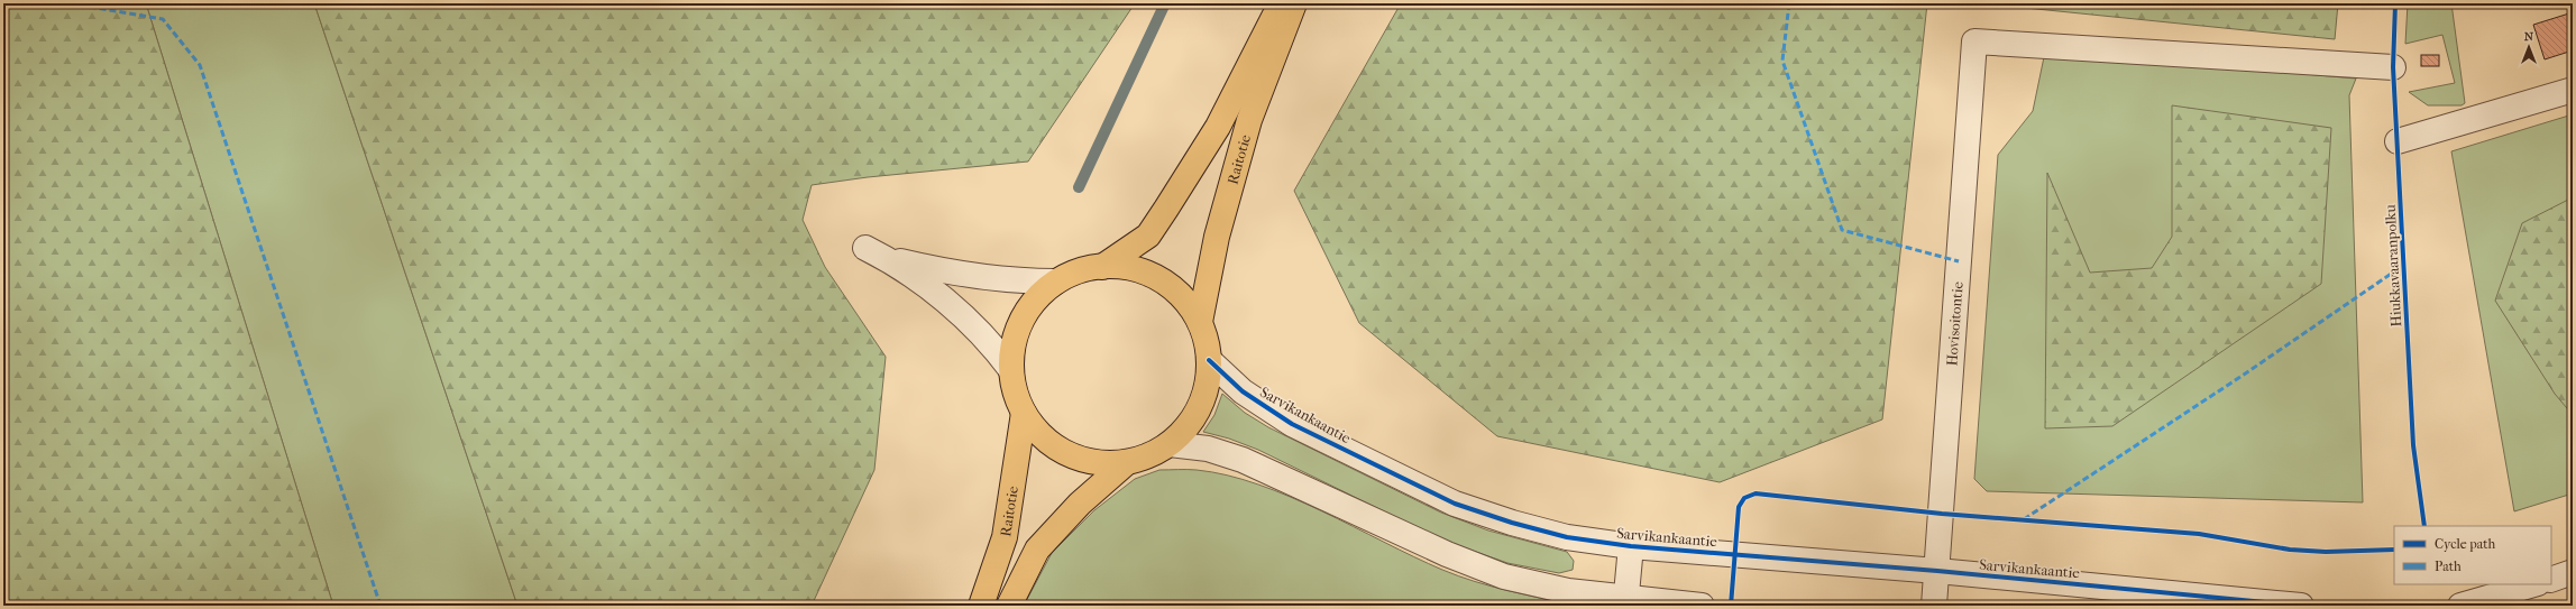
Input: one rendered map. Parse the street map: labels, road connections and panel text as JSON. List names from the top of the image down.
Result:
{
  "streets": {
    "main road": ["Raitotie"],
    "street": ["Hovisoitontie", "Sarvikankaantie"],
    "cycle path": ["Hiukkavaaranpolku"]
  },
  "crossings": [
    ["Hovisoitontie", "Sarvikankaantie"]
  ],
  "legend": ["Cycle path", "Path"],
  "north": "top"
}
